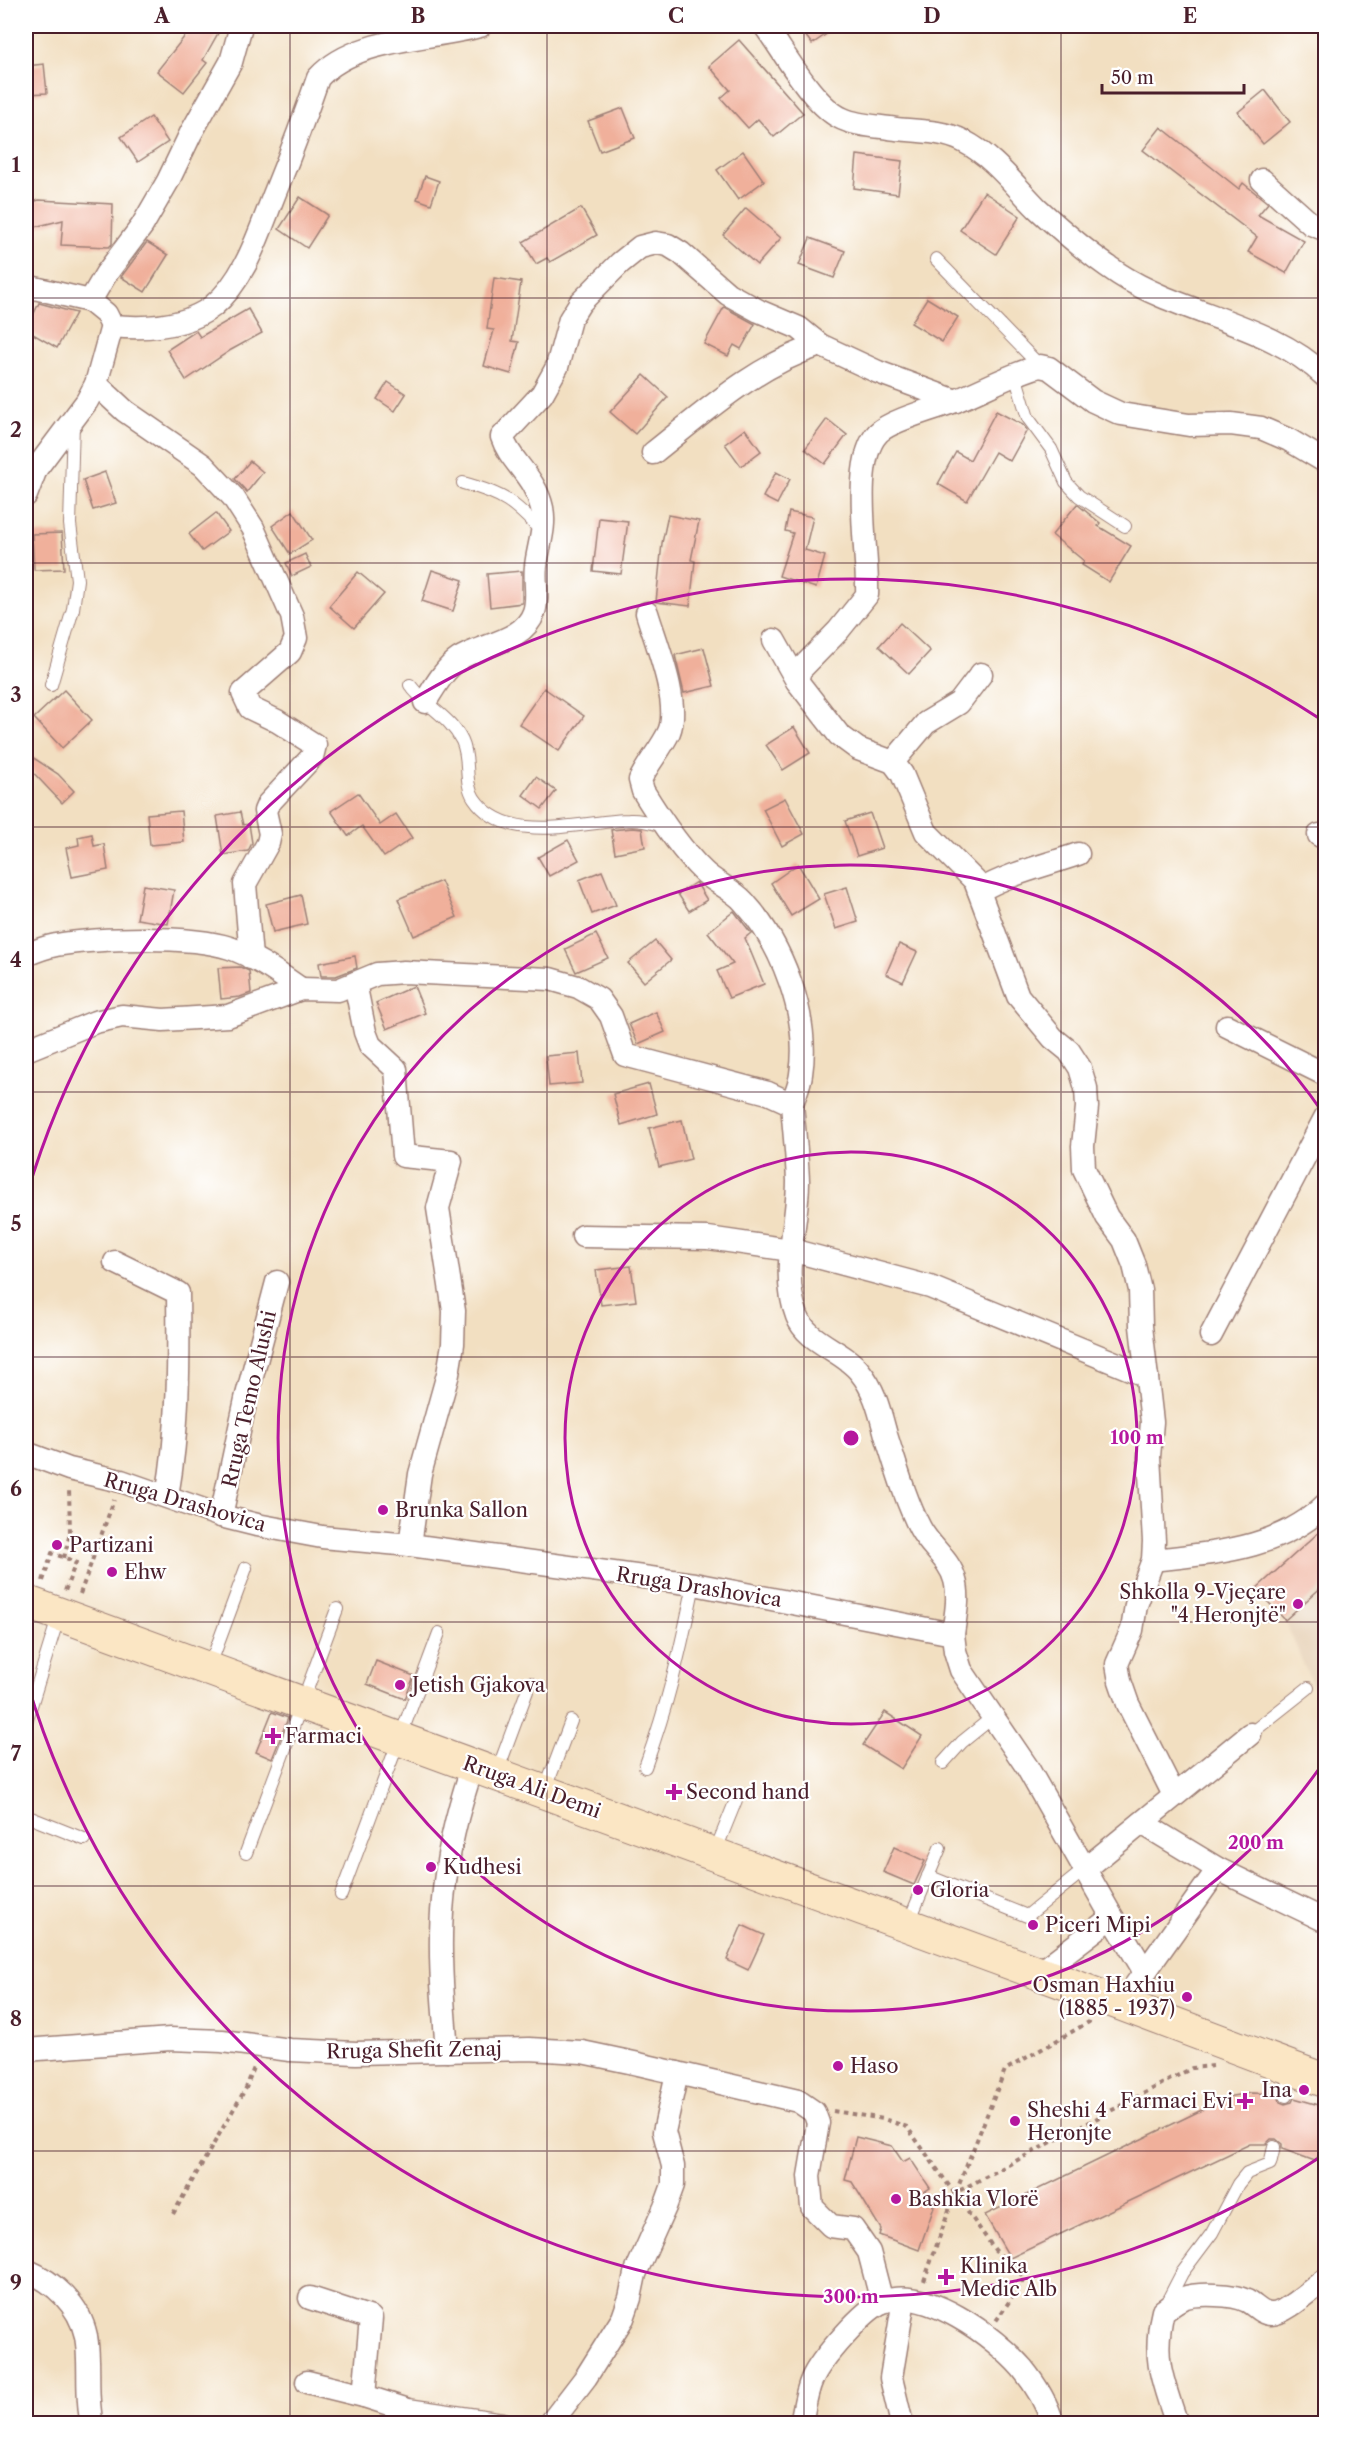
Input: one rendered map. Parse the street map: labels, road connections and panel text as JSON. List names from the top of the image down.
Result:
{
  "streets": {
    "main road": ["Rruga Ali Demi"],
    "street": ["Rruga Temo Alushi", "Rruga Drashovica", "Rruga Shefit Zenaj"]
  },
  "crossings": [
    ["Rruga Temo Alushi", "Rruga Drashovica"]
  ],
  "places": {
    "other": [
      "Brunka Sallon",
      "Partizani",
      "Ehw",
      "Shkolla 9-Vjeçare \"4 Heronjtë\"",
      "Jetish Gjakova",
      "Kudhesi",
      "Gloria",
      "Piceri Mipi",
      "Osman Haxhiu (1885 - 1937)",
      "Haso",
      "Ina",
      "Sheshi 4 Heronjte",
      "Bashkia Vlorë"
    ],
    "health": [
      "Farmaci",
      "Second hand",
      "Farmaci Evi",
      "Klinika Medic Alb"
    ]
  },
  "scale_bar": "50 m",
  "grid": {
    "columns": [
      "A",
      "B",
      "C",
      "D",
      "E"
    ],
    "rows": [
      "1",
      "2",
      "3",
      "4",
      "5",
      "6",
      "7",
      "8",
      "9"
    ]
  },
  "rings": ["100 m", "200 m", "300 m"]
}
